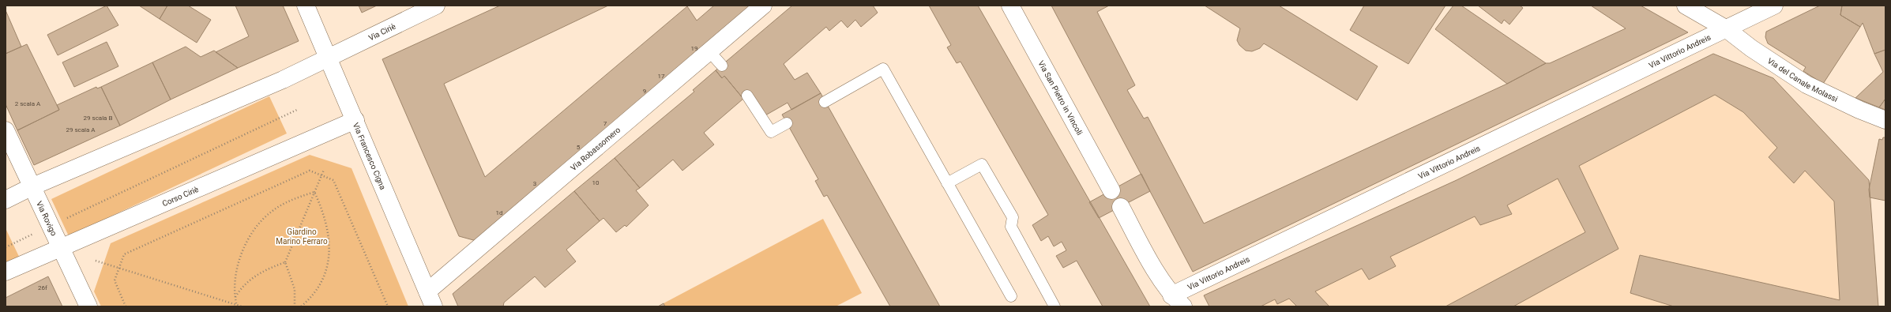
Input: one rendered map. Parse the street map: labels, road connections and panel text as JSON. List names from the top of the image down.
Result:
{
  "streets": {
    "street": [
      "Via Ciriè",
      "Via Vittorio Andreis",
      "Via del Canale Molassi",
      "Via San Pietro in Vincoli",
      "Via Robassomero",
      "Via Francesco Cigna",
      "Corso Ciriè",
      "Via Rovigo"
    ]
  },
  "crossings": [
    ["Via Ciriè", "Via Francesco Cigna"],
    ["Via Vittorio Andreis", "Via del Canale Molassi"],
    ["Via Robassomero", "Via Francesco Cigna"],
    ["Via Francesco Cigna", "Corso Ciriè"],
    ["Corso Ciriè", "Via Rovigo"]
  ],
  "parks": ["Giardino Marino Ferraro"],
  "house_numbers": [
    "19",
    "17",
    "9",
    "2 scala A",
    "29 scala B",
    "7",
    "29 scala A",
    "5",
    "10",
    "3",
    "1d",
    "26f"
  ]
}
